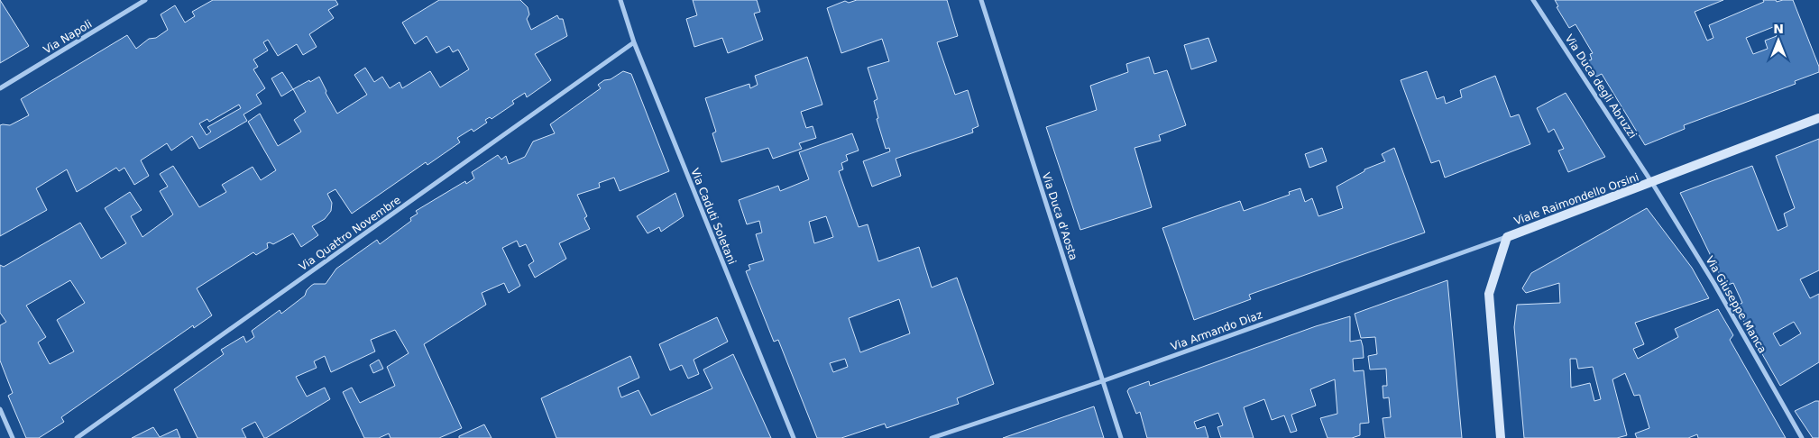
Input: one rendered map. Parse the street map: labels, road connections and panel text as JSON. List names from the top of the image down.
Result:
{
  "streets": {
    "street": [
      "Via Napoli",
      "Via Duca degli Abruzzi",
      "Viale Raimondello Orsini",
      "Via Caduti Soletani",
      "Via Duca d'Aosta",
      "Via Quattro Novembre",
      "Via Giuseppe Manca",
      "Via Armando Diaz"
    ]
  },
  "crossings": [
    ["Via Duca degli Abruzzi", "Viale Raimondello Orsini"],
    ["Via Duca degli Abruzzi", "Via Giuseppe Manca"],
    ["Viale Raimondello Orsini", "Via Giuseppe Manca"],
    ["Viale Raimondello Orsini", "Via Armando Diaz"],
    ["Via Caduti Soletani", "Via Quattro Novembre"],
    ["Via Duca d'Aosta", "Via Armando Diaz"]
  ],
  "north": "top"
}
